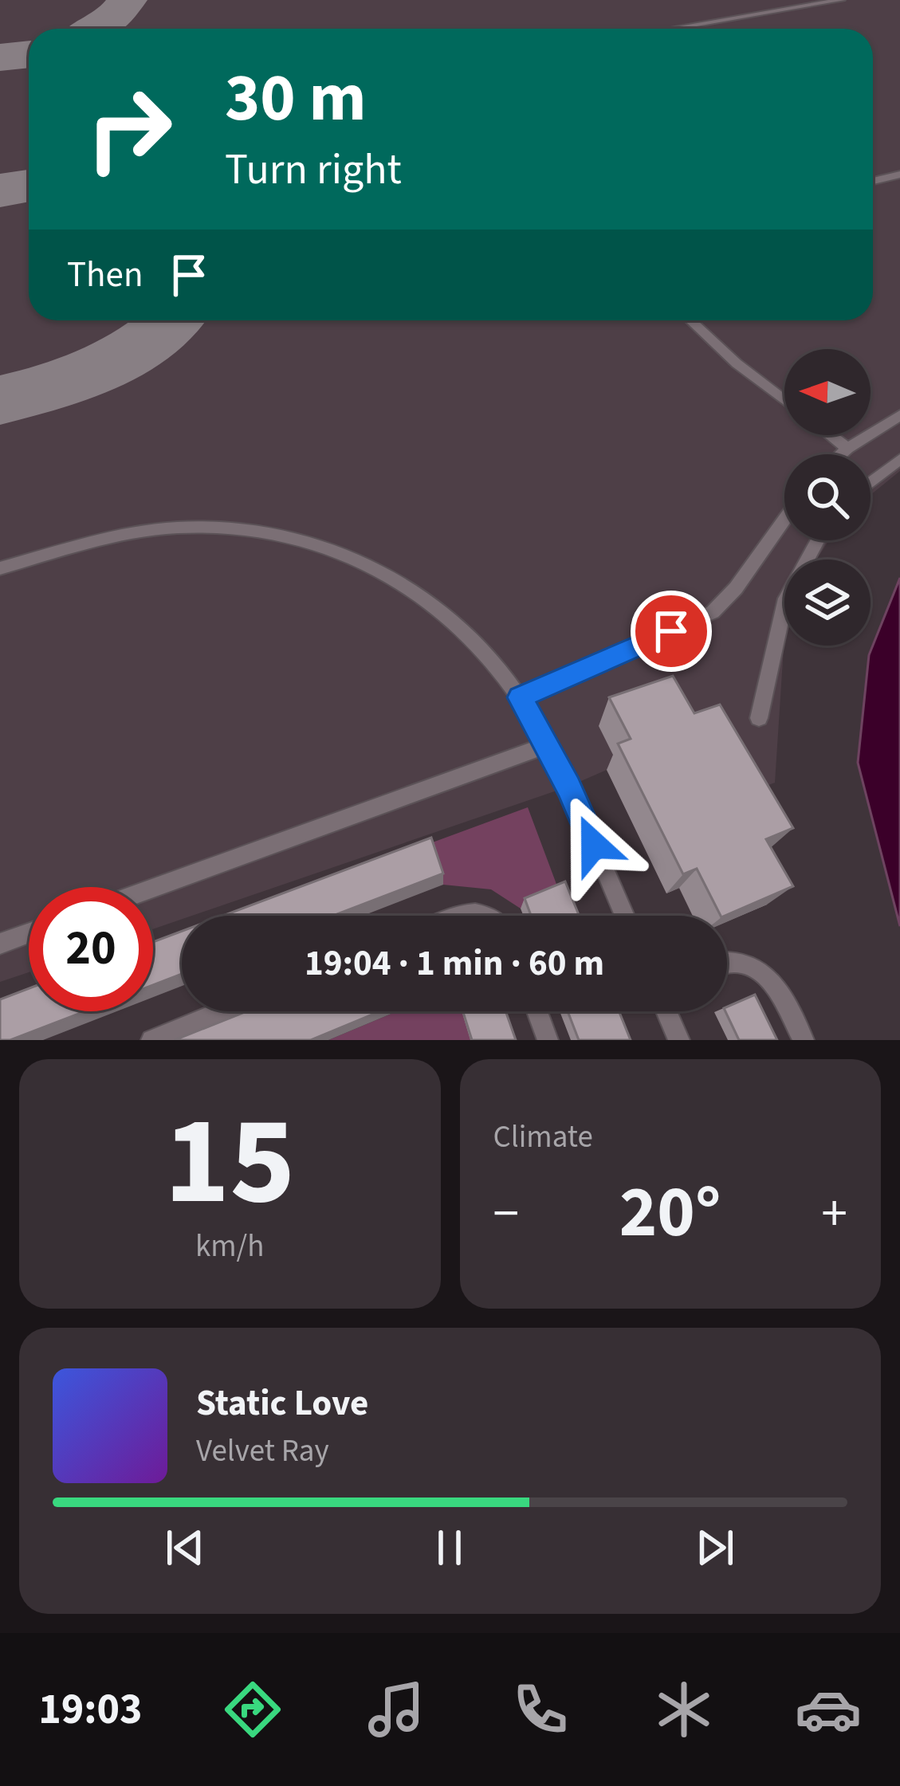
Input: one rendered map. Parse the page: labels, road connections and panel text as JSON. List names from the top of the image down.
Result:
{
  "north": "left",
  "page": {
    "turn": ["30 m", "Turn right"],
    "then": "Then",
    "limit": "20",
    "trip": "19:04 · 1 min · 60 m",
    "tile": [
      ["15", "km/h"],
      "Climate"
    ],
    "heat": ["−", "20°", "+"],
    "song": ["Static Love", "Velvet Ray"],
    "tabs": "19:03"
  }
}
